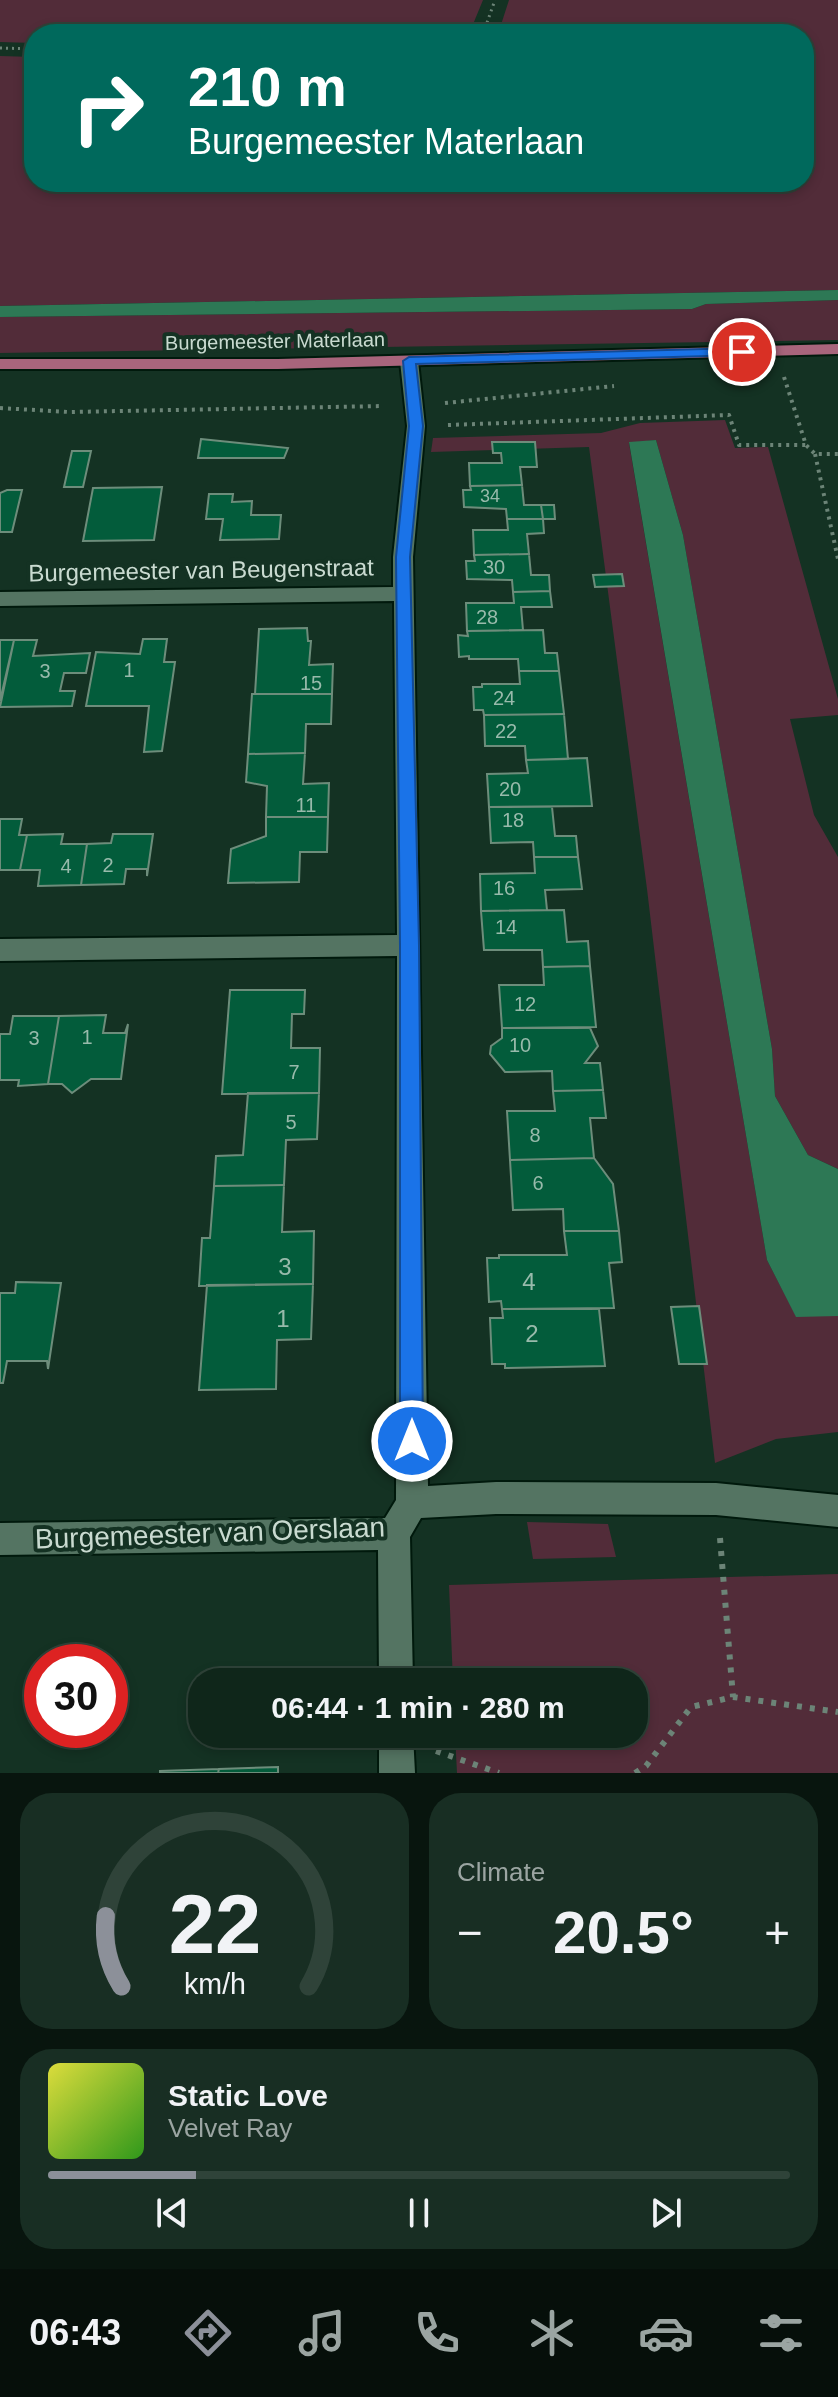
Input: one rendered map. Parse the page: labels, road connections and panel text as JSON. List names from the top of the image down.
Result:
{
  "streets": {
    "main road": ["Burgemeester Materlaan"],
    "street": ["Burgemeester van Beugenstraat", "Burgemeester van Oerslaan"]
  },
  "house_numbers": [
    "34",
    "30",
    "28",
    "1",
    "3",
    "15",
    "24",
    "22",
    "20",
    "11",
    "18",
    "2",
    "4",
    "16",
    "14",
    "12",
    "1",
    "3",
    "10",
    "7",
    "5",
    "8",
    "6",
    "3",
    "4",
    "1",
    "2"
  ],
  "page": {
    "turn": ["210 m", "Burgemeester Materlaan"],
    "limit": "30",
    "trip": "06:44 · 1 min · 280 m",
    "tile": "Climate",
    "heat": ["−", "20.5°", "+"],
    "song": ["Static Love", "Velvet Ray"],
    "tabs": "06:43",
    "gauge": ["22", "km/h"]
  }
}
